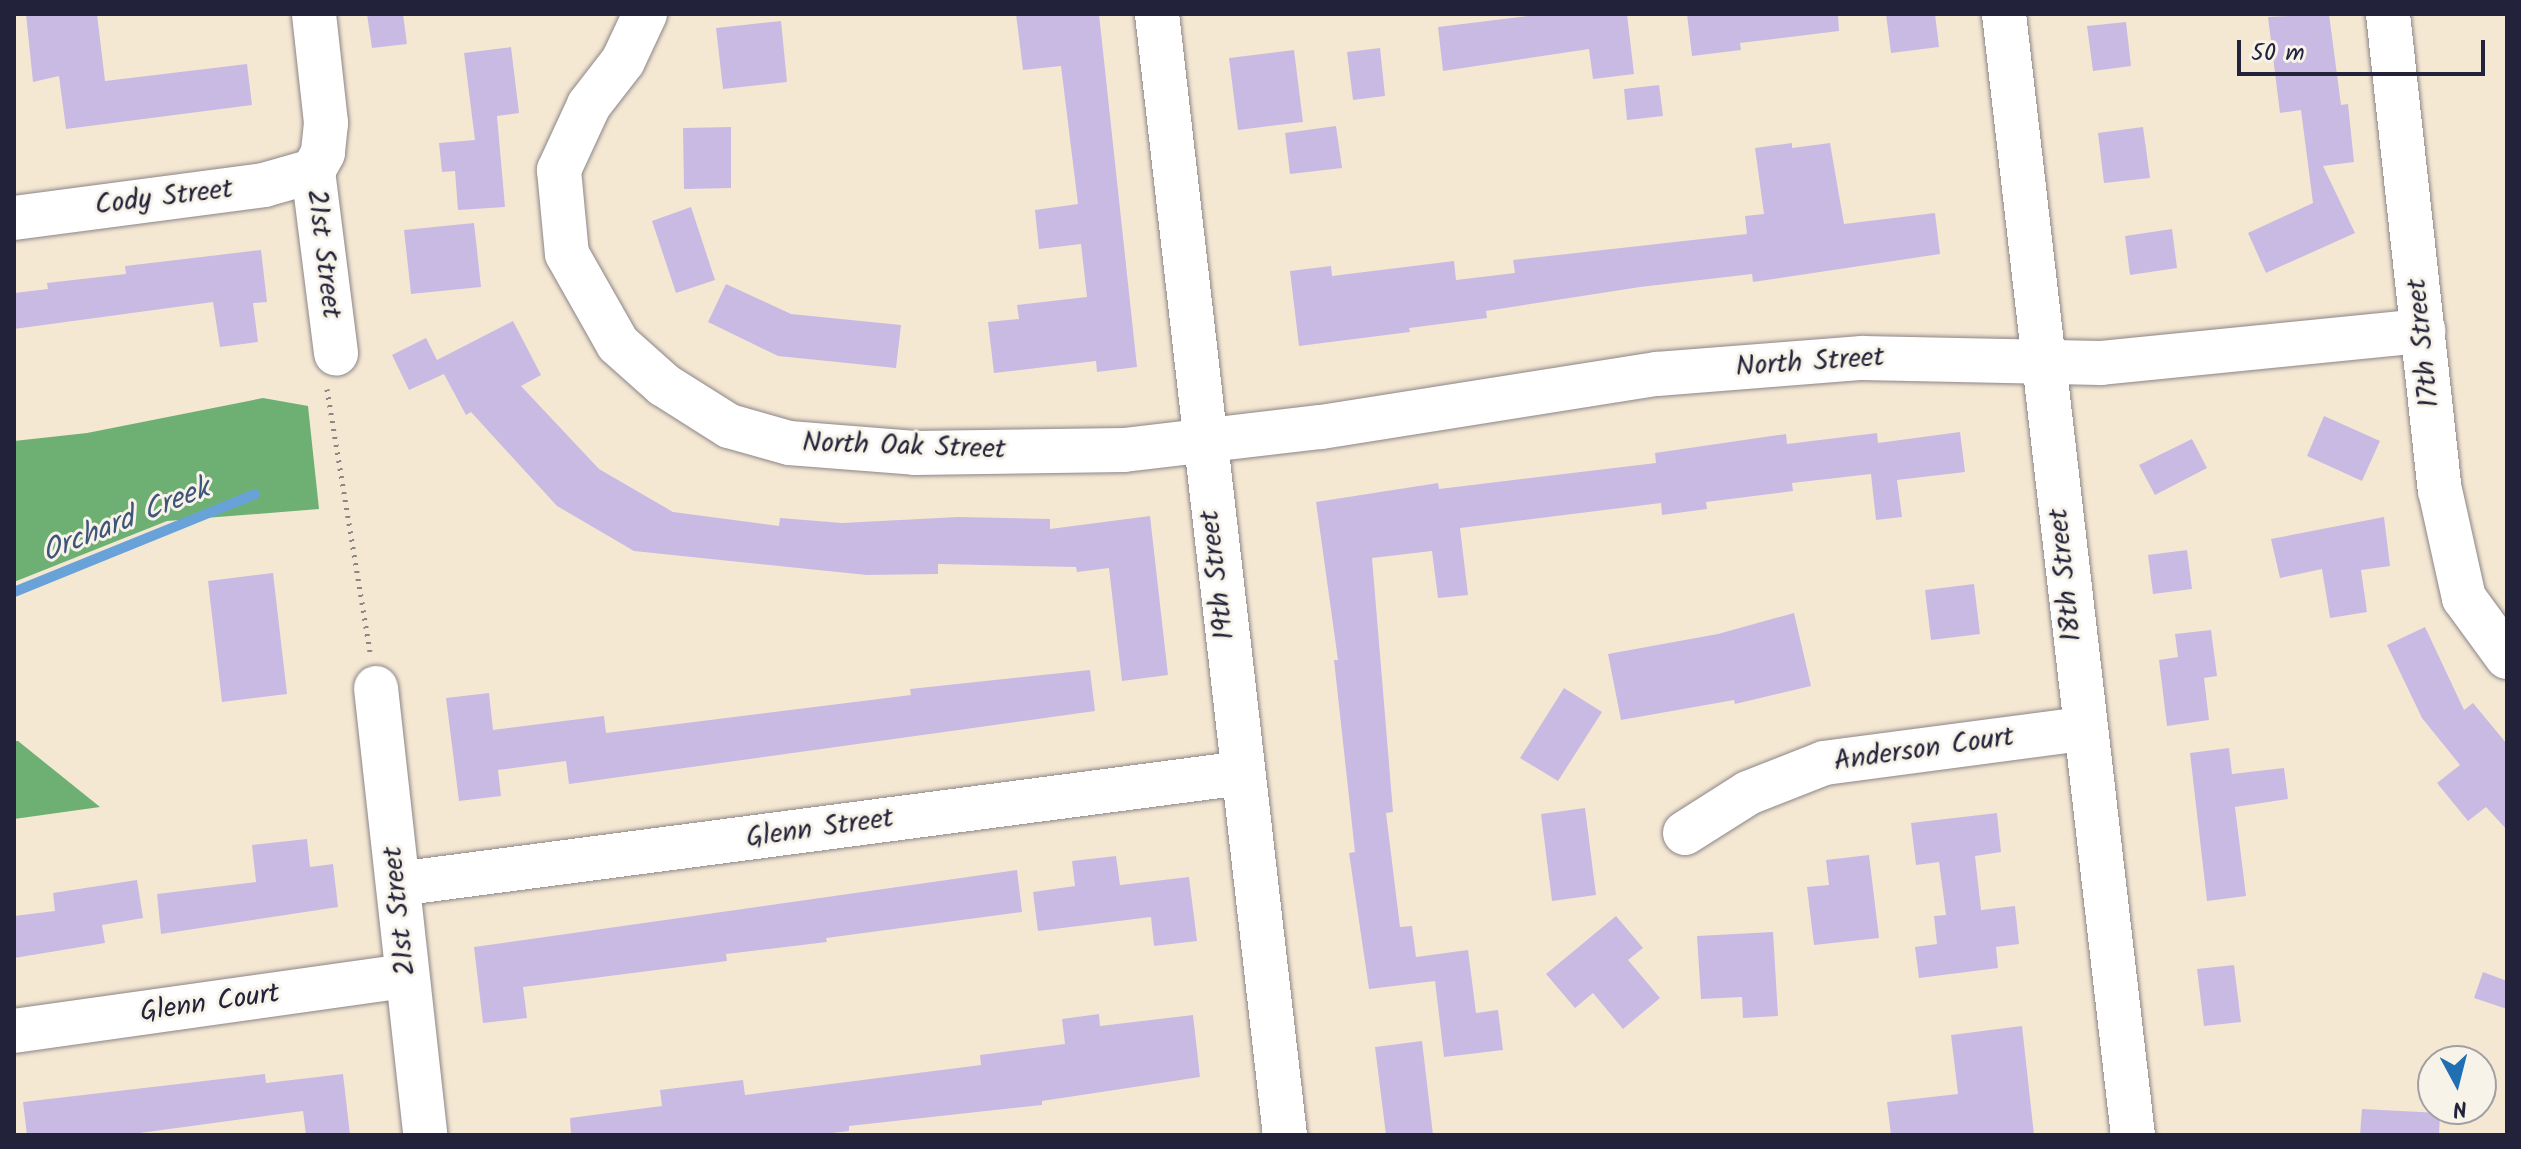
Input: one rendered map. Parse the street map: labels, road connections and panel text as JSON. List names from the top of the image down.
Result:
{
  "streets": {
    "street": [
      "Cody Street",
      "21st Street",
      "17th Street",
      "North Street",
      "North Oak Street",
      "19th Street",
      "18th Street",
      "Anderson Court",
      "Glenn Street",
      "Glenn Court"
    ]
  },
  "crossings": [
    ["Cody Street", "21st Street"],
    ["21st Street", "Glenn Street"],
    ["21st Street", "Glenn Court"],
    ["17th Street", "North Street"],
    ["North Street", "North Oak Street"],
    ["North Street", "19th Street"],
    ["North Street", "18th Street"],
    ["North Oak Street", "19th Street"],
    ["19th Street", "Glenn Street"],
    ["18th Street", "Anderson Court"]
  ],
  "water": ["Orchard Creek"],
  "scale_bar": "50 m",
  "north": "bottom"
}
